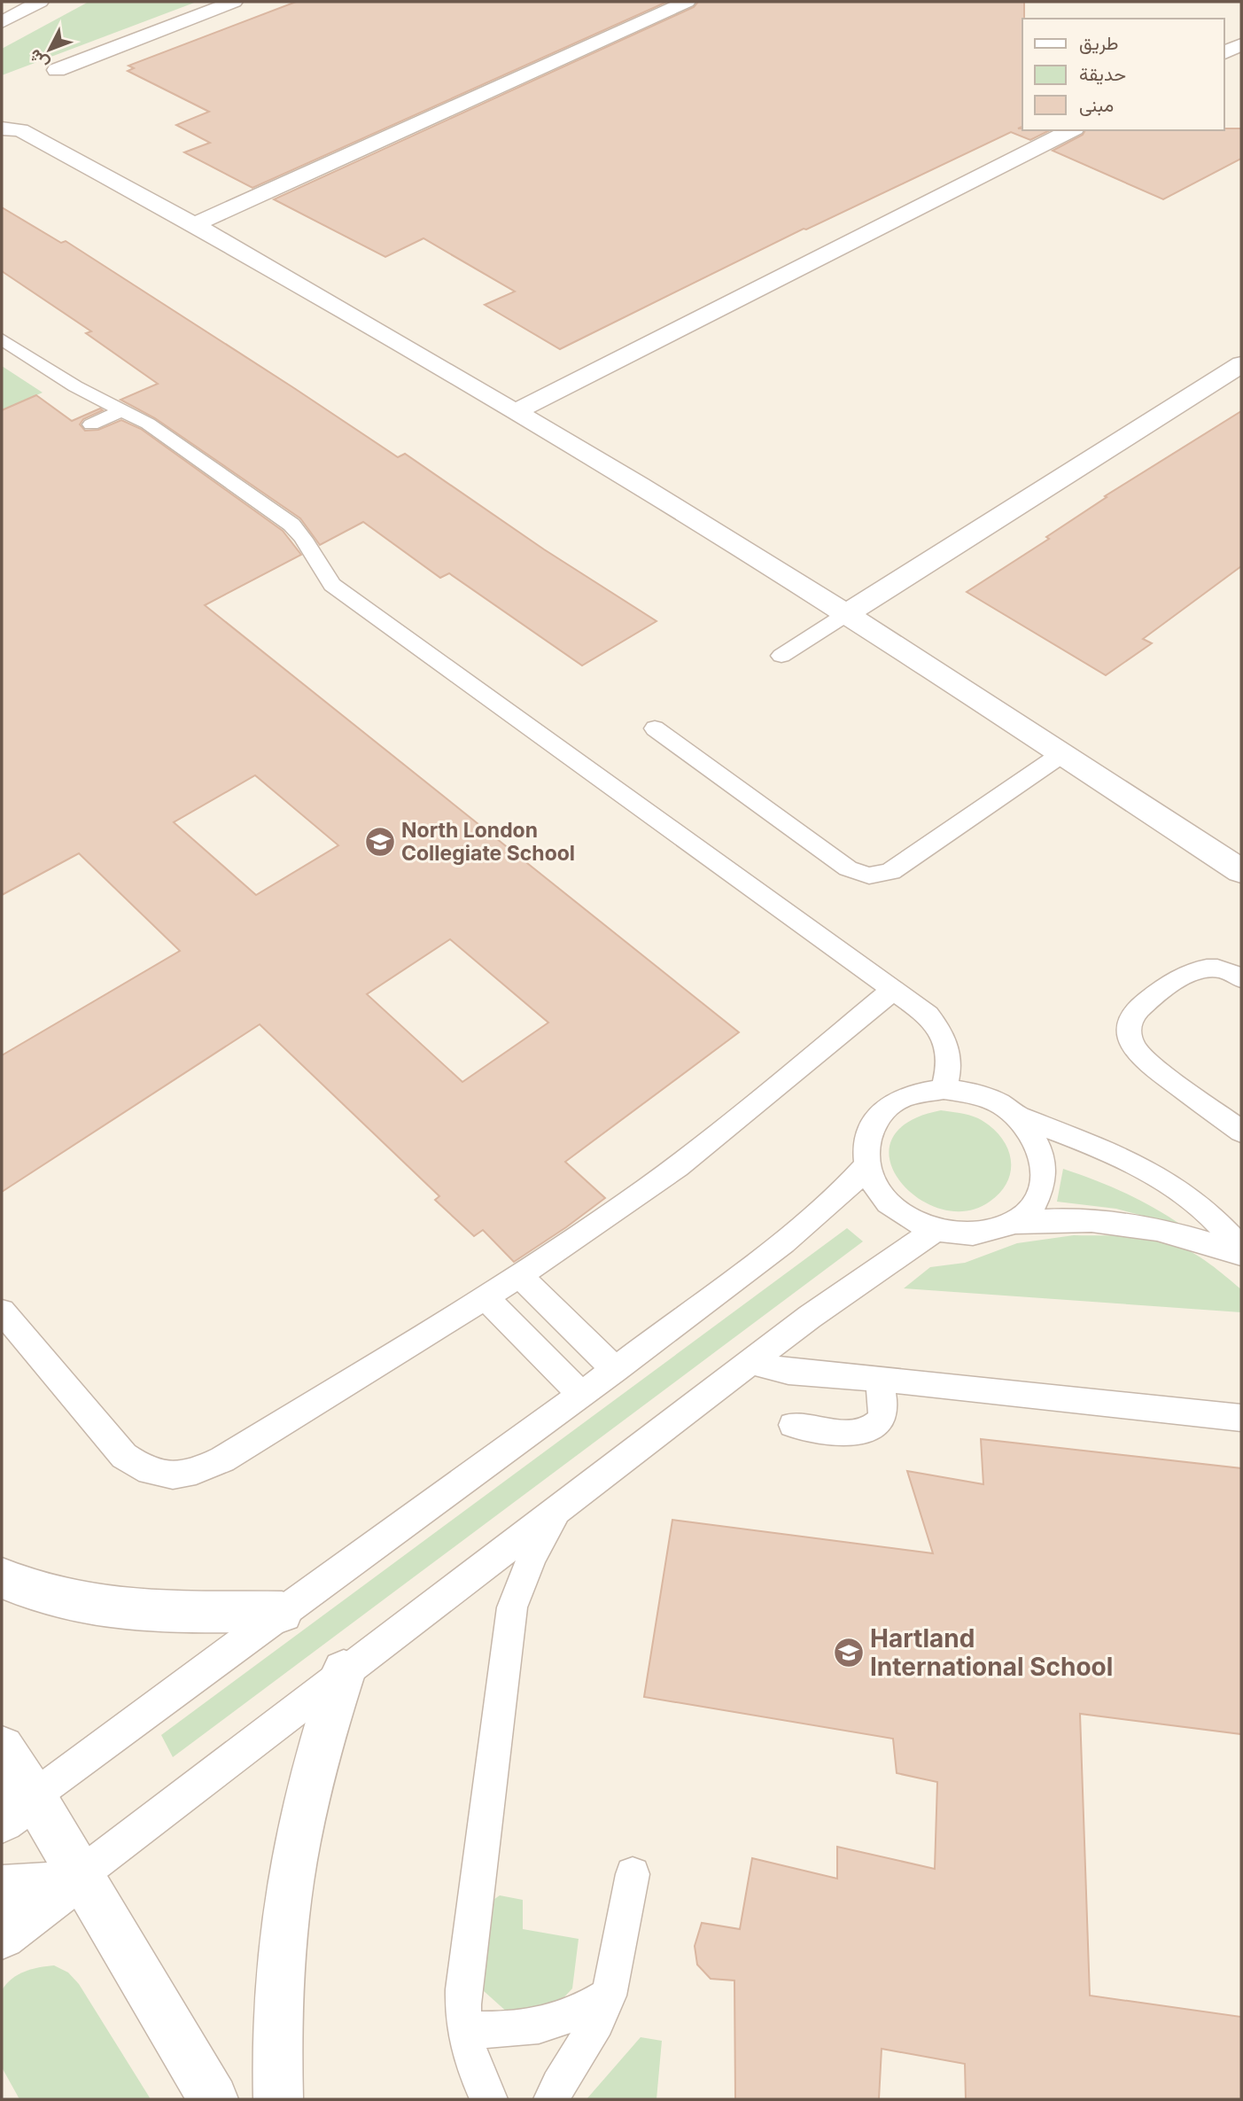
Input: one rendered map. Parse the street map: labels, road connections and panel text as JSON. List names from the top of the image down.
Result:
{
  "places": {
    "school or university": ["North London Collegiate School", "Hartland International School"]
  },
  "legend": ["طريق", "حديقة", "مبنى"],
  "north": "bottom left"
}
